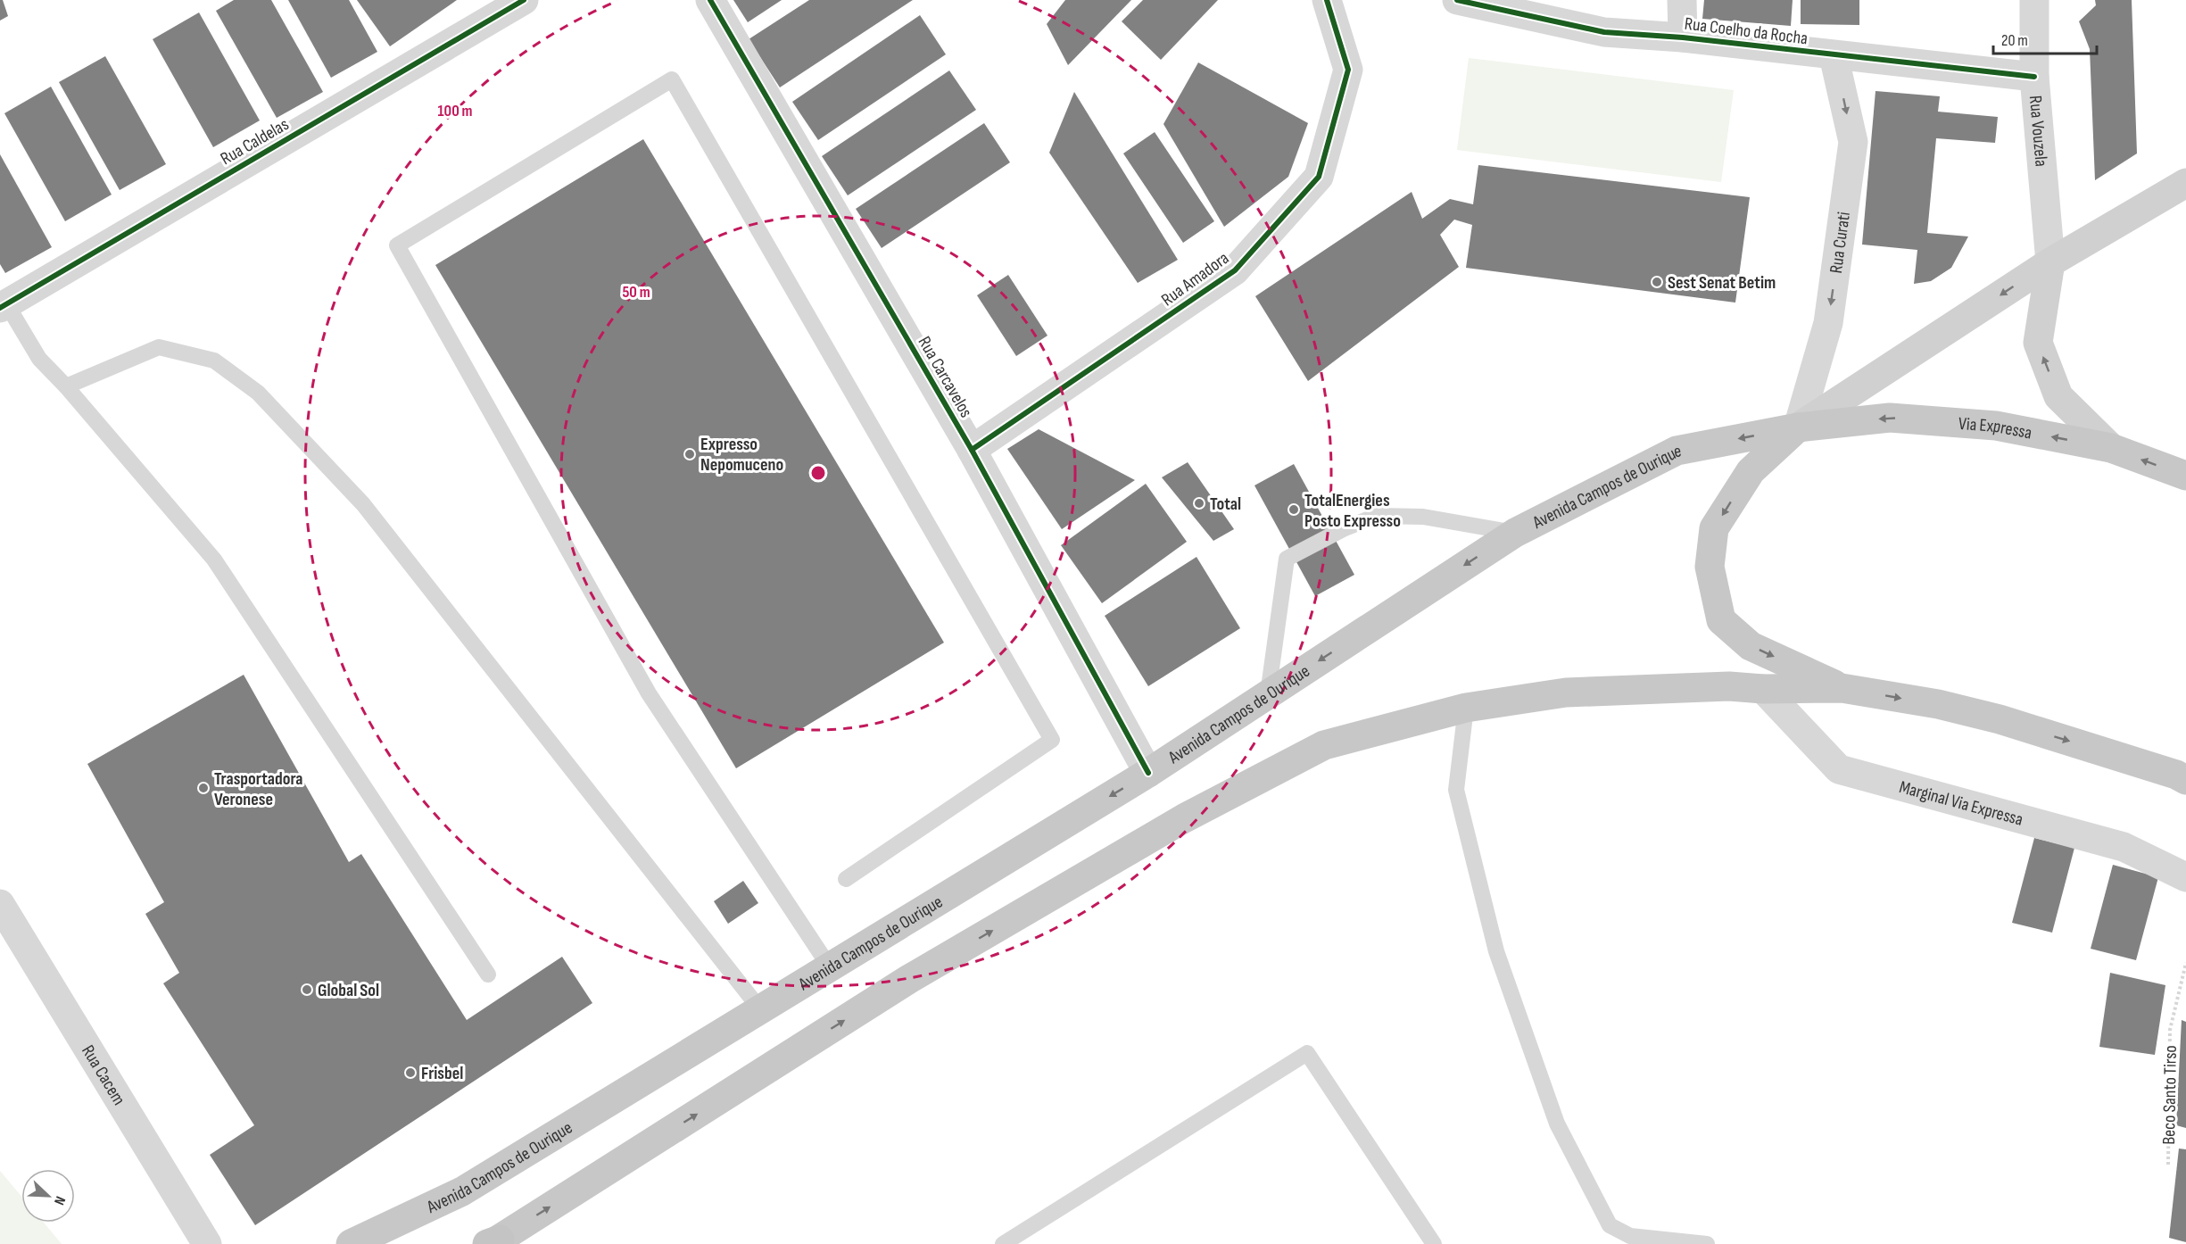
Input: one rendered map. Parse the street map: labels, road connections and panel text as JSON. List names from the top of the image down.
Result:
{
  "streets": {
    "highway": ["Via Expressa", "Avenida Campos de Ourique"],
    "street": [
      "Rua Coelho da Rocha",
      "Rua Vouzela",
      "Rua Caldelas",
      "Rua Curati",
      "Rua Amadora",
      "Rua Carcavelos",
      "Marginal Via Expressa",
      "Rua Cacem"
    ],
    "path": ["Beco Santo Tirso"]
  },
  "crossings": [
    ["Rua Coelho da Rocha", "Rua Vouzela"],
    ["Rua Coelho da Rocha", "Rua Curati"],
    ["Rua Vouzela", "Avenida Campos de Ourique"],
    ["Rua Curati", "Via Expressa"],
    ["Rua Curati", "Avenida Campos de Ourique"],
    ["Rua Amadora", "Rua Carcavelos"],
    ["Rua Carcavelos", "Avenida Campos de Ourique"],
    ["Via Expressa", "Avenida Campos de Ourique"]
  ],
  "one_way": ["Rua Curati", "Via Expressa", "Avenida Campos de Ourique"],
  "places": [
    "Sest Senat Betim",
    "Expresso Nepomuceno",
    "Total",
    "TotalEnergies Posto Expresso",
    "Trasportadora Veronese",
    "Global Sol",
    "Frisbel"
  ],
  "scale_bar": "20 m",
  "north": "bottom right",
  "rings": ["100 m", "50 m"]
}
